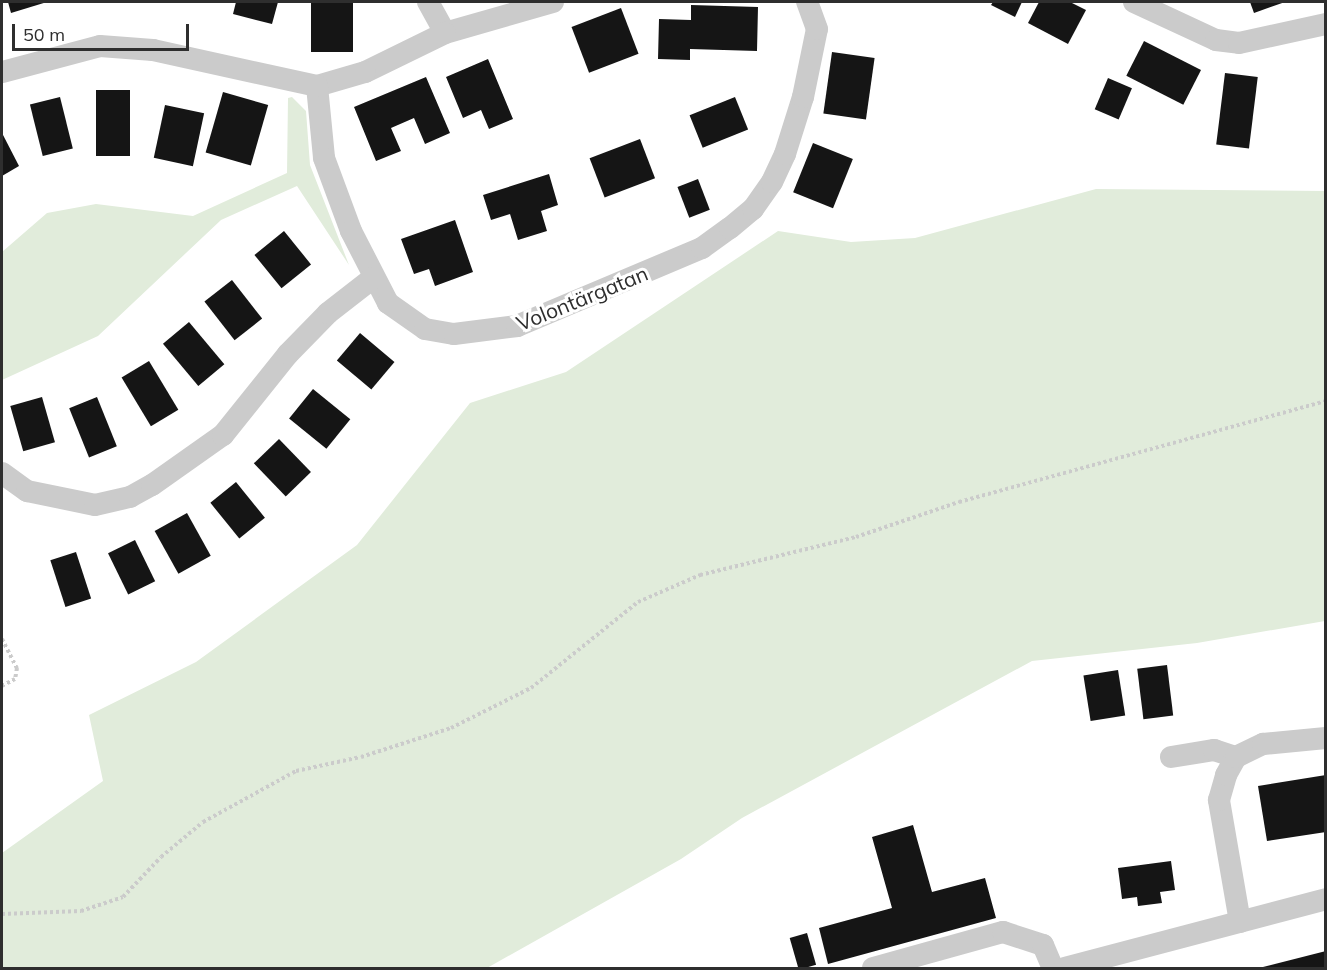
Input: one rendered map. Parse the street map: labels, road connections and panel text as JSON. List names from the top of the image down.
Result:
{
  "streets": {
    "street": ["Volontärgatan"]
  },
  "scale_bar": "50 m"
}
